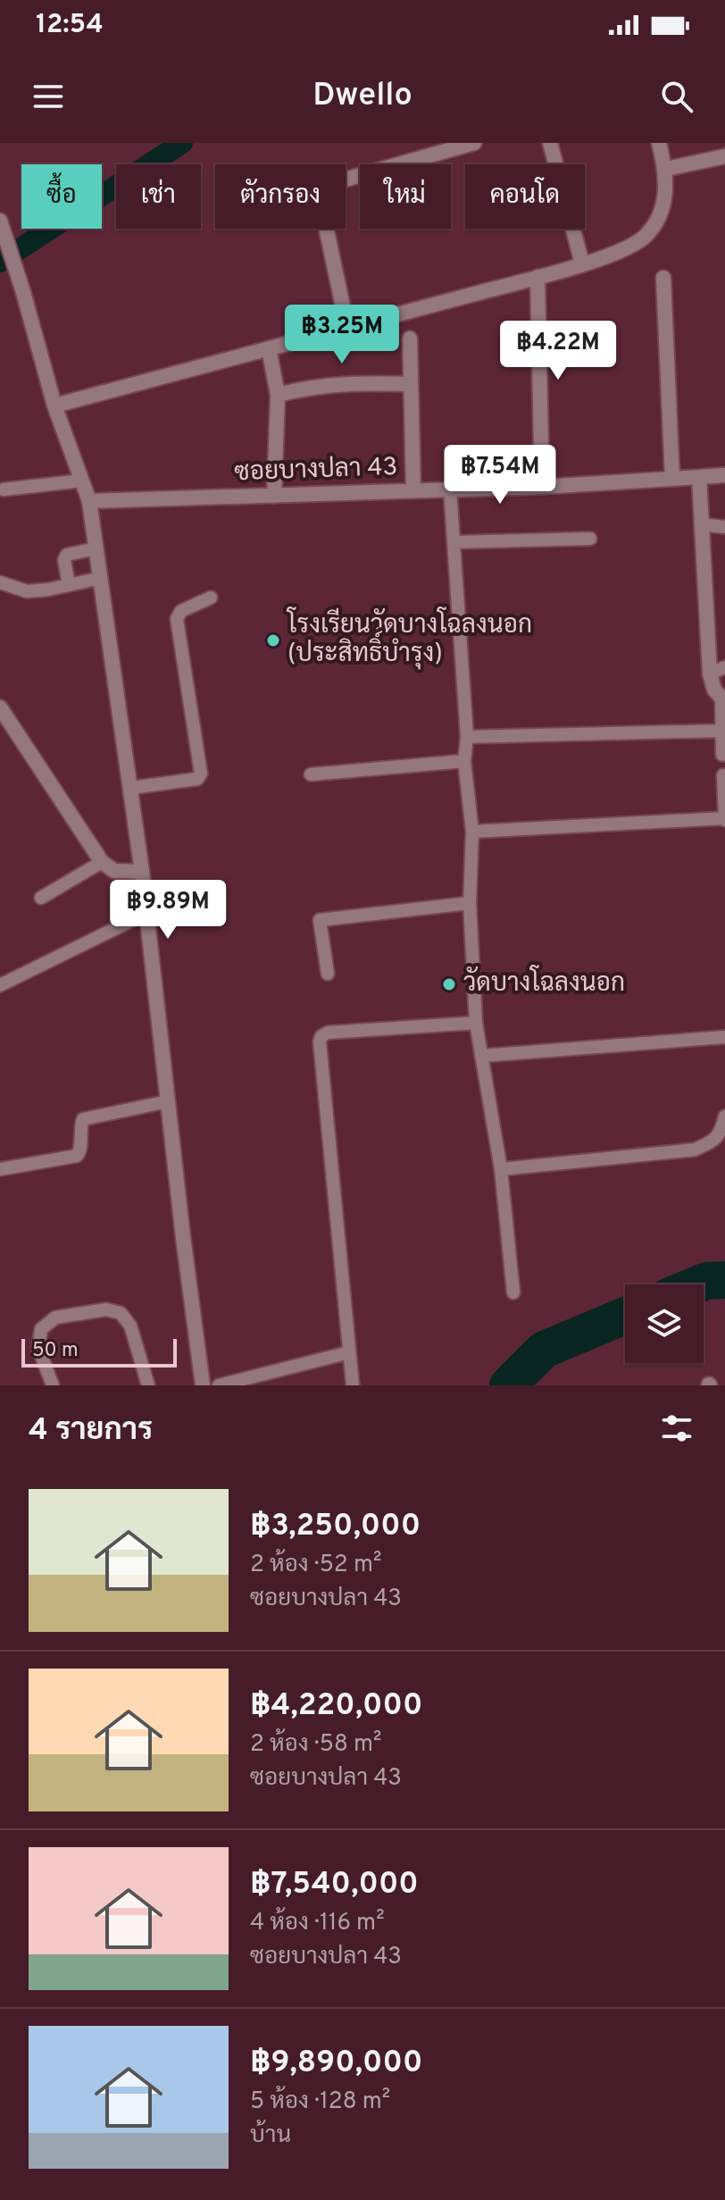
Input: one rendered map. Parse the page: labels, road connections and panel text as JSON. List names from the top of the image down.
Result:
{
  "streets": {
    "street": ["ซอยบางปลา 43"]
  },
  "places": ["โรงเรียนวัดบางโฉลงนอก (ประสิทธิ์บำรุง)", "วัดบางโฉลงนอก"],
  "scale_bar": "50 m",
  "page": {
    "status": "12:54",
    "header": "Dwello",
    "chip": [
      "ซื้อ",
      "เช่า",
      "ตัวกรอง",
      "ใหม่",
      "คอนโด"
    ],
    "price": [
      "฿3.25M",
      "฿4.22M",
      "฿7.54M",
      "฿9.89M"
    ],
    "scale": "50 m",
    "heading": "4 รายการ",
    "list": [
      {
        "name": "฿3,250,000",
        "note": "2 ห้อง · 52 m² · ซอยบางปลา 43"
      },
      {
        "name": "฿4,220,000",
        "note": "2 ห้อง · 58 m² · ซอยบางปลา 43"
      },
      {
        "name": "฿7,540,000",
        "note": "4 ห้อง · 116 m² · ซอยบางปลา 43"
      },
      {
        "name": "฿9,890,000",
        "note": "5 ห้อง · 128 m² · บ้าน"
      }
    ]
  }
}
